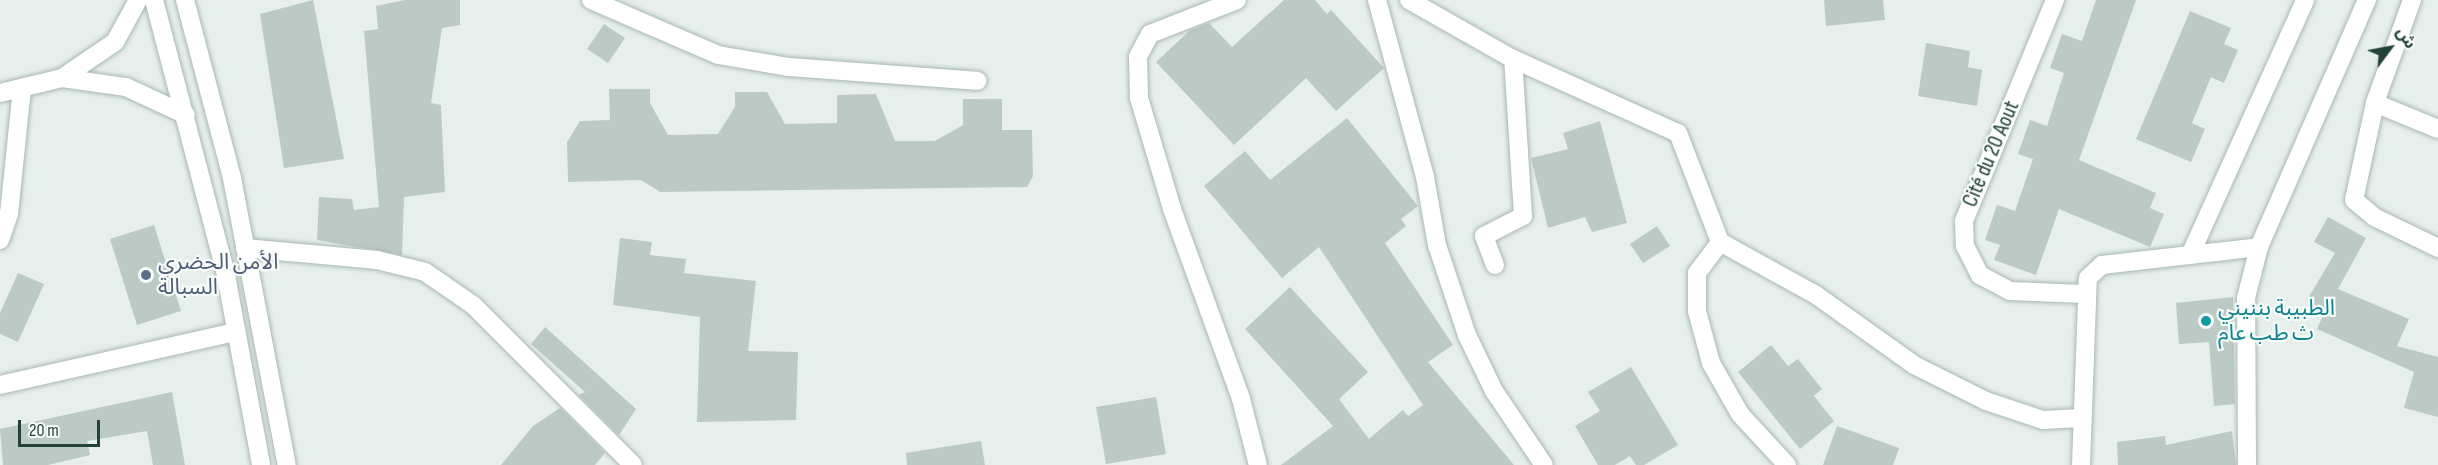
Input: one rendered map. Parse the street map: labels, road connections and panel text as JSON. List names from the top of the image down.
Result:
{
  "streets": {
    "street": ["Cité du 20 Aout"]
  },
  "places": ["الأمن الحضري السبالة", "الطبيبة بننيني ث طب عام"],
  "scale_bar": "20 m",
  "north": "top right"
}
